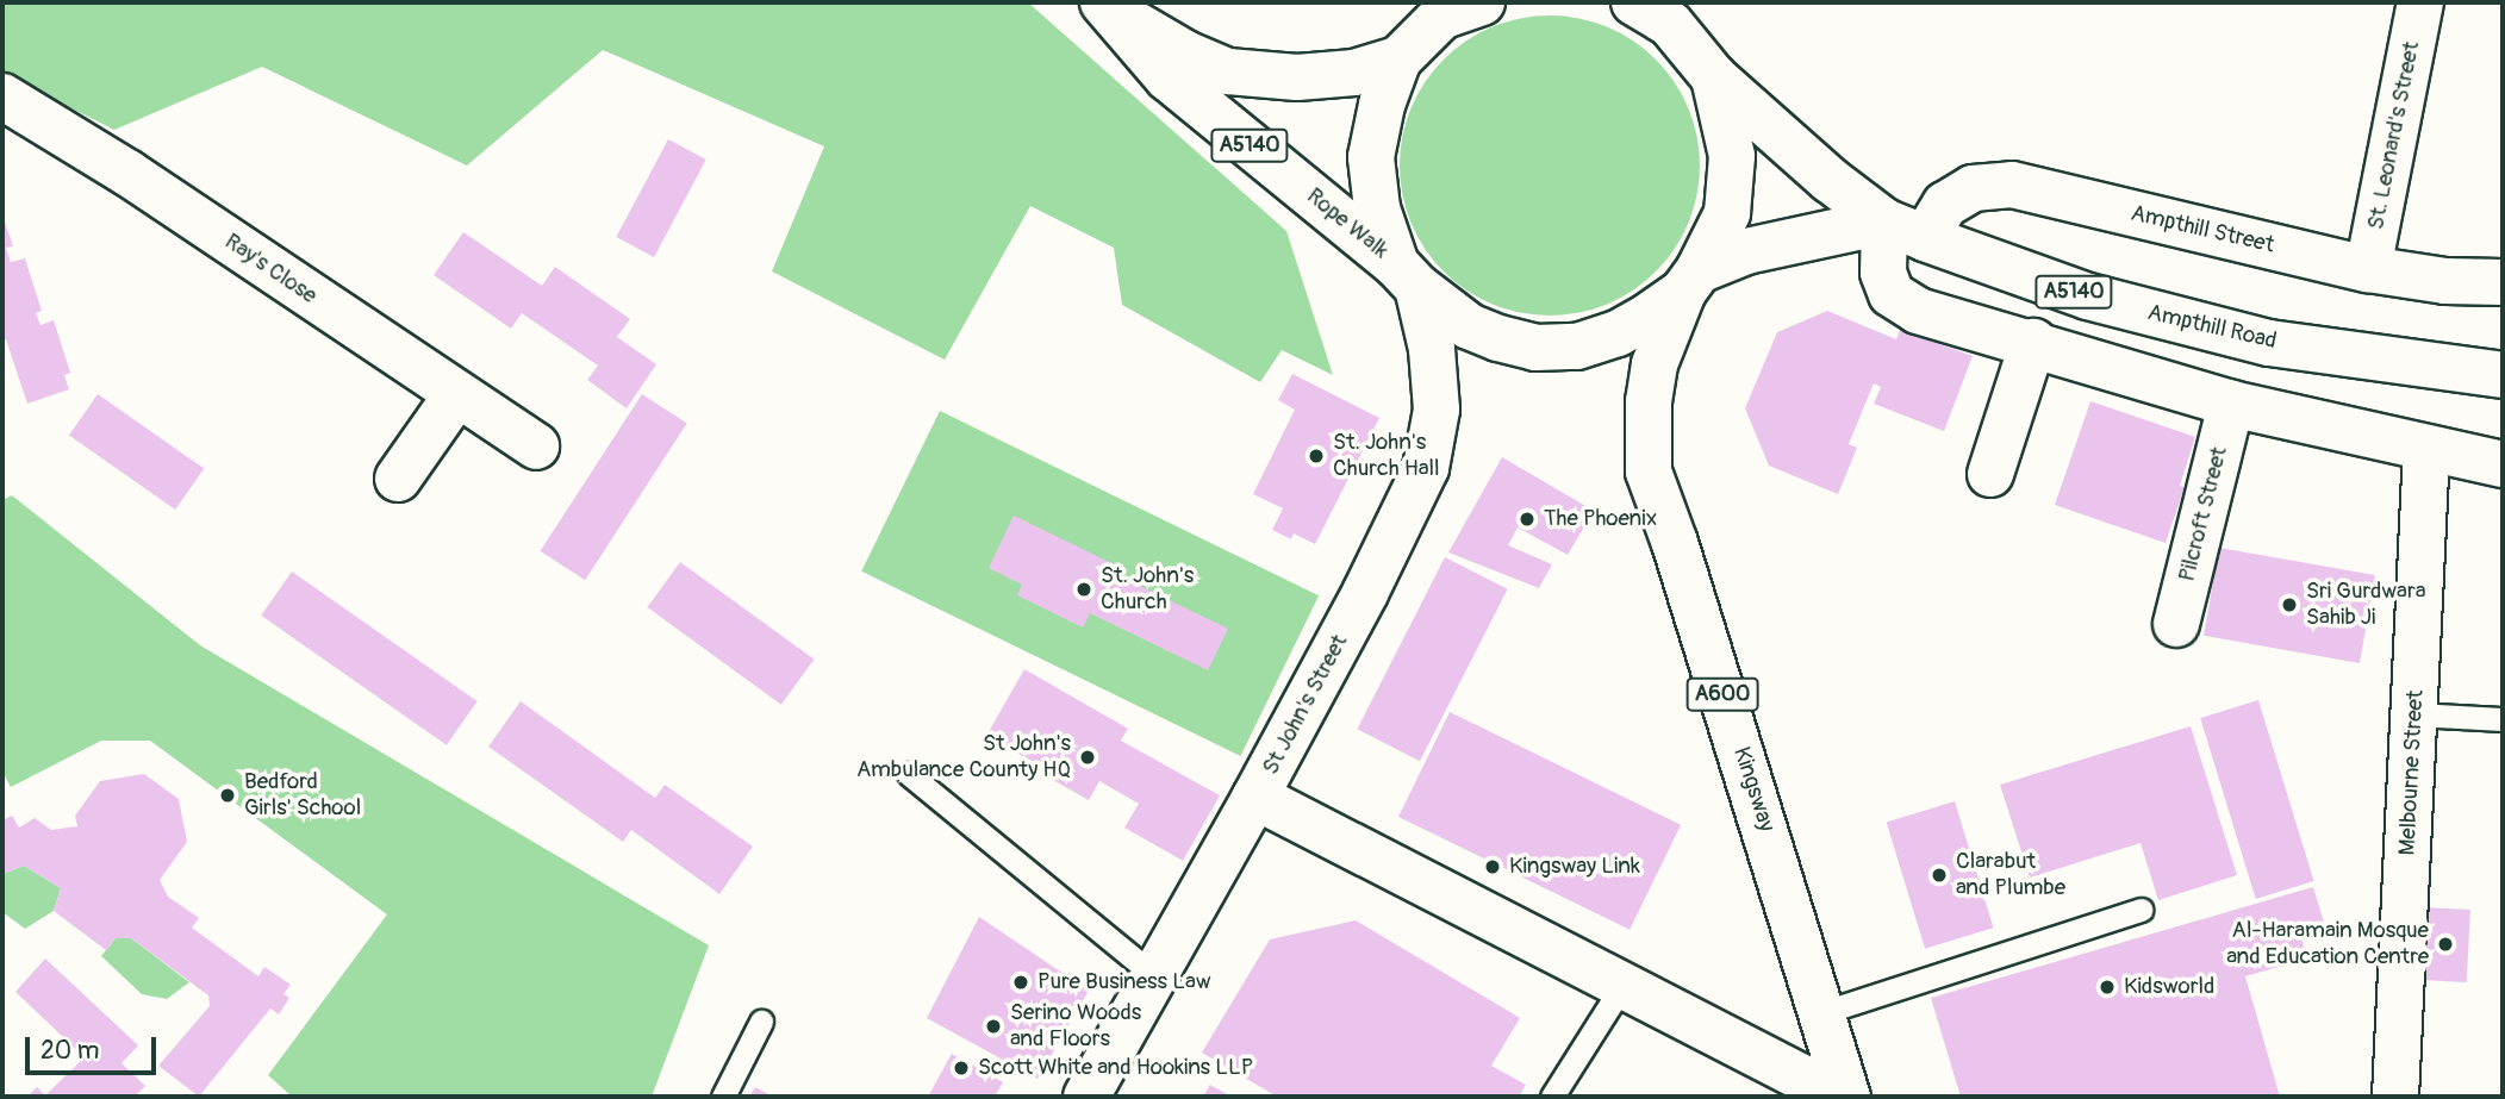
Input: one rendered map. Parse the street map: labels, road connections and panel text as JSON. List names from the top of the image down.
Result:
{
  "streets": {
    "main road": [
      "St. Leonard's Street",
      "A5140",
      "Rope Walk",
      "Ampthill Street",
      "Ray's Close",
      "Ampthill Road",
      "Pilcroft Street",
      "A600",
      "St John's Street",
      "Melbourne Street",
      "Kingsway"
    ]
  },
  "crossings": [
    ["St. Leonard's Street", "Ampthill Street"],
    ["Rope Walk", "A600"],
    ["Rope Walk", "St John's Street"],
    ["Rope Walk", "Kingsway"],
    ["Ampthill Street", "Ampthill Road"],
    ["Ampthill Road", "A600"],
    ["A600", "Kingsway"]
  ],
  "places": [
    "St. John's Church Hall",
    "The Phoenix",
    "St. John's Church",
    "Sri Gurdwara Sahib Ji",
    "St John's Ambulance County HQ",
    "Bedford Girls' School",
    "Kingsway Link",
    "Clarabut and Plumbe",
    "Al-Haramain Mosque and Education Centre",
    "Pure Business Law",
    "Kidsworld",
    "Serino Woods and Floors",
    "Scott White and Hookins LLP"
  ],
  "scale_bar": "20 m"
}
